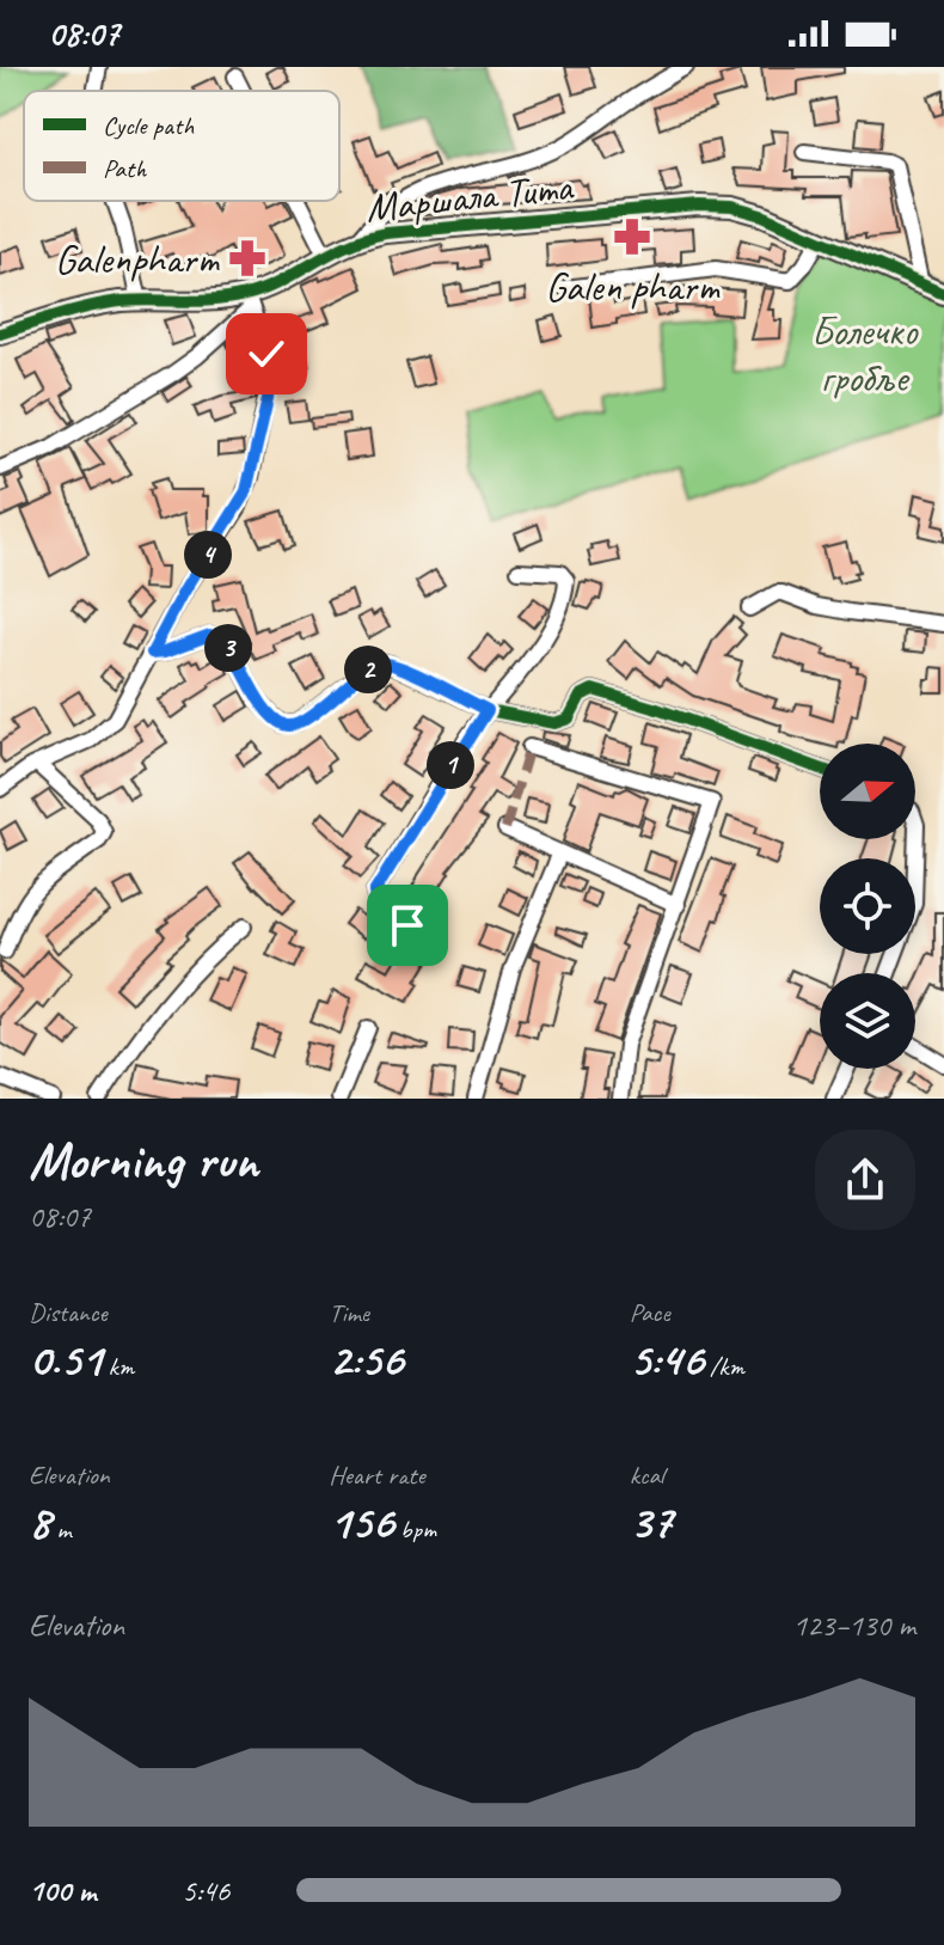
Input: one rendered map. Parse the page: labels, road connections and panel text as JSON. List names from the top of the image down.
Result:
{
  "streets": {
    "street": ["Маршала Тита"]
  },
  "parks": ["Болечко гробље"],
  "places": {
    "pharmacy": ["Galen pharm", "Galenpharm"]
  },
  "legend": ["Cycle path", "Path"],
  "north": "right",
  "page": {
    "status": "08:07",
    "pins": [
      "4",
      "3",
      "2",
      "1"
    ],
    "heading": ["Morning run", "08:07"],
    "stats": [
      ["Distance", "0.51 km"],
      ["Time", "2:56"],
      ["Pace", "5:46 /km"],
      ["Elevation", "8 m"],
      ["Heart rate", "156 bpm"],
      ["kcal", "37"]
    ],
    "chart": ["Elevation", "123–130 m"],
    "list": [
      {
        "name": "100 m",
        "note": "5:46"
      }
    ]
  }
}
